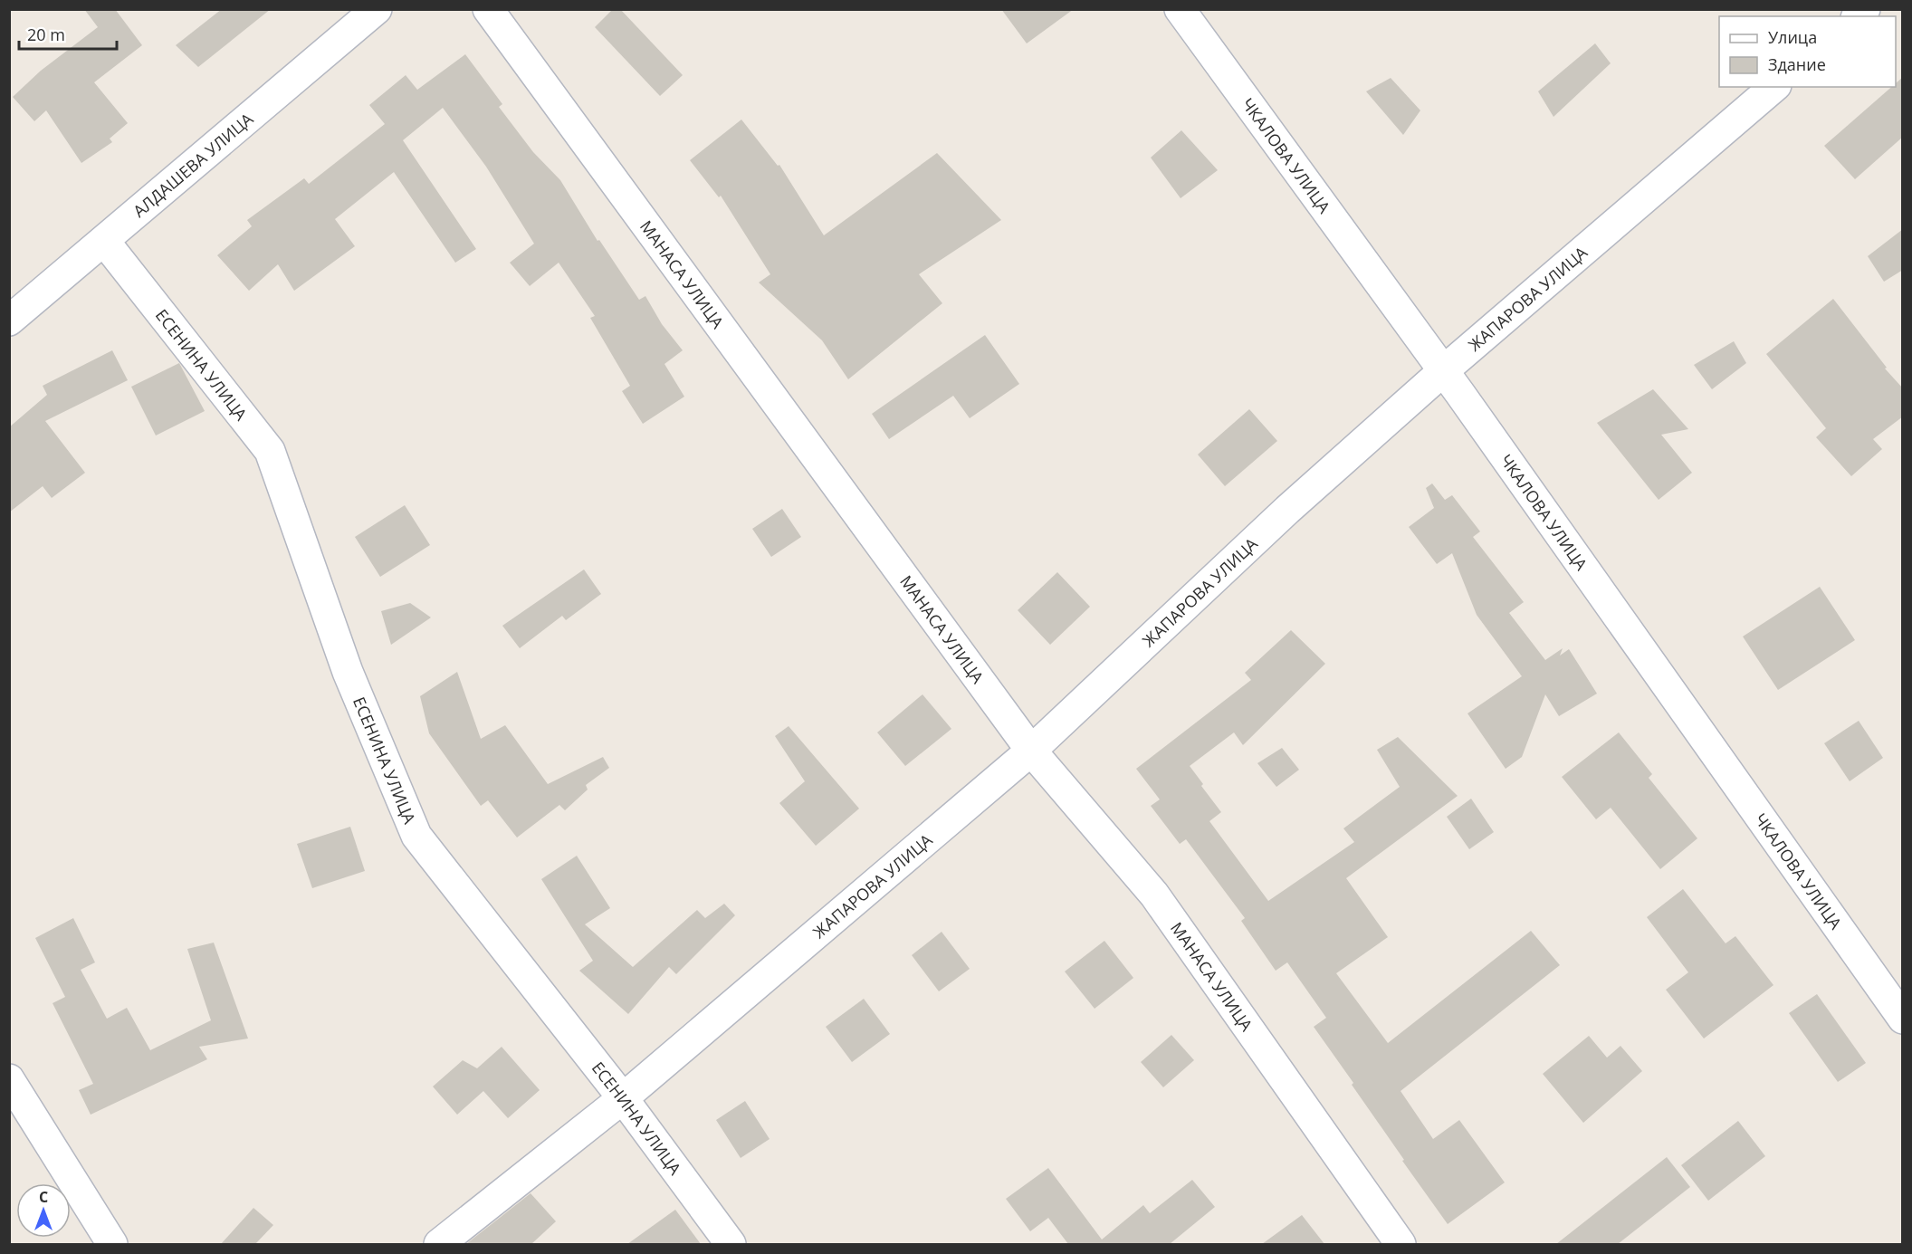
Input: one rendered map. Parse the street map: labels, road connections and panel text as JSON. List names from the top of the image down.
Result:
{
  "streets": {
    "street": [
      "ЧКАЛОВА УЛИЦА",
      "АЛДАШЕВА УЛИЦА",
      "МАНАСА УЛИЦА",
      "ЖАПАРОВА УЛИЦА",
      "ЕСЕНИНА УЛИЦА"
    ]
  },
  "crossings": [
    ["ЧКАЛОВА УЛИЦА", "ЖАПАРОВА УЛИЦА"],
    ["АЛДАШЕВА УЛИЦА", "ЕСЕНИНА УЛИЦА"],
    ["МАНАСА УЛИЦА", "ЖАПАРОВА УЛИЦА"],
    ["ЖАПАРОВА УЛИЦА", "ЕСЕНИНА УЛИЦА"]
  ],
  "legend": ["Улица", "Здание"],
  "scale_bar": "20 m",
  "north": "top"
}
